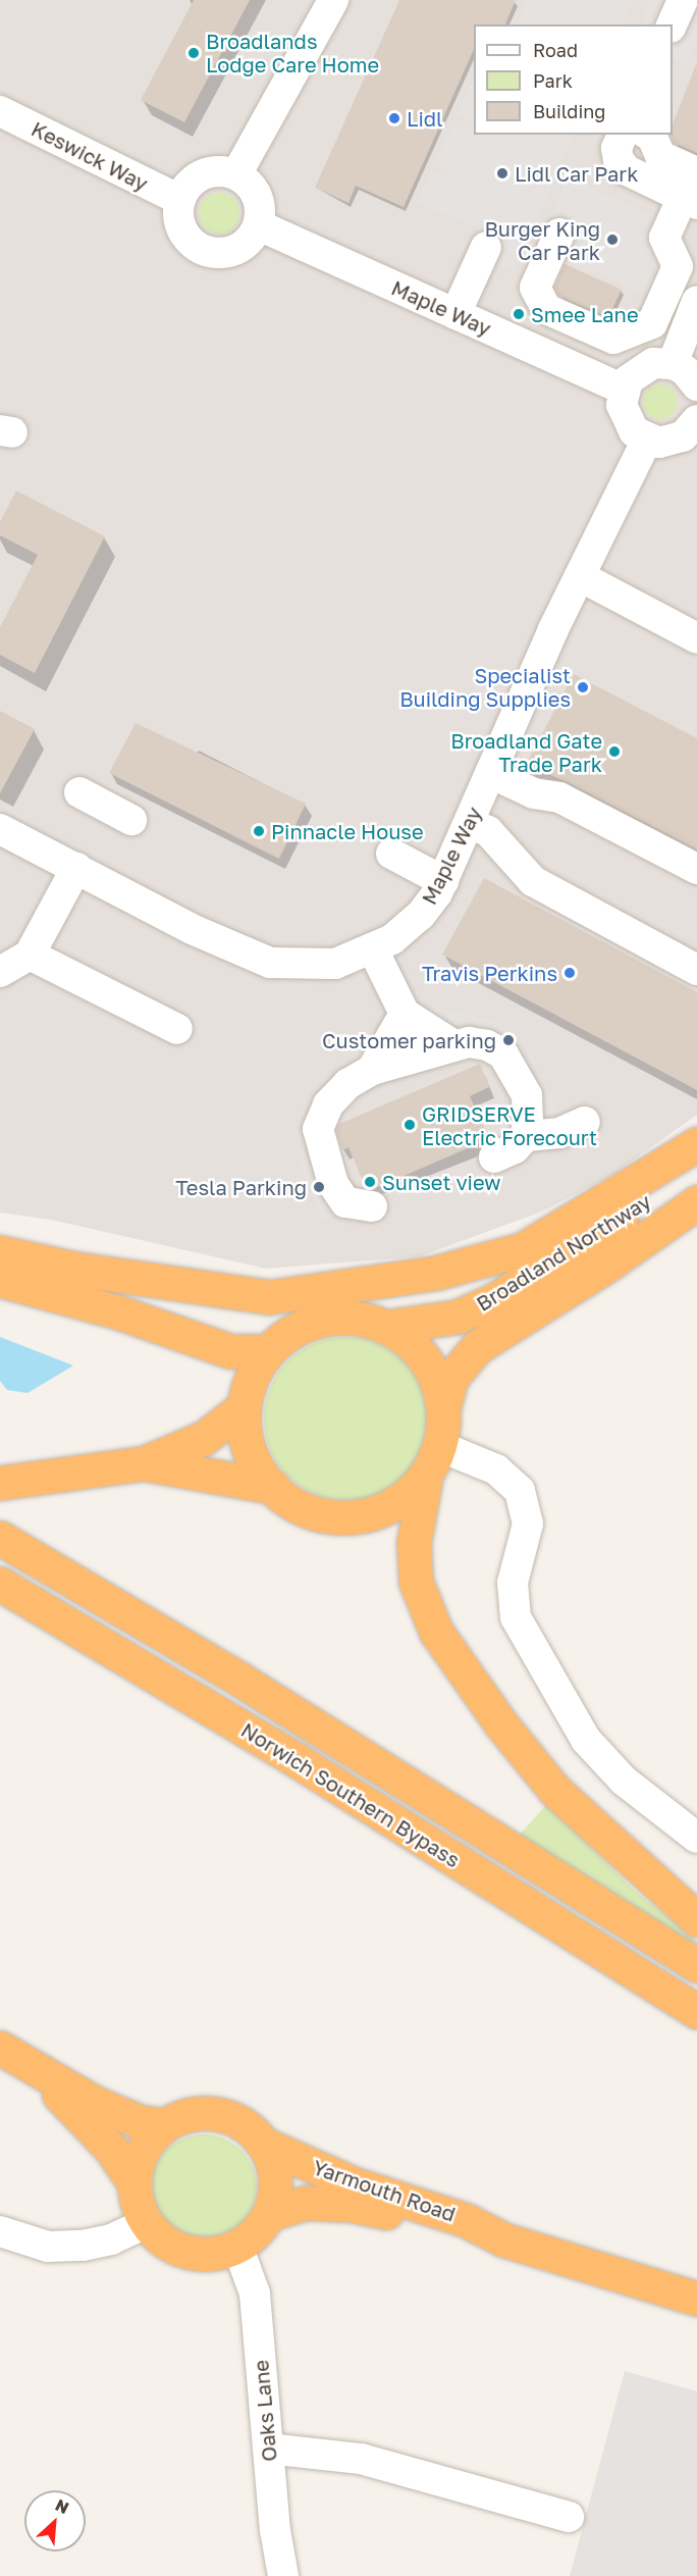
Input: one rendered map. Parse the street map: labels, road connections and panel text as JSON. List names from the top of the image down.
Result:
{
  "streets": {
    "highway": ["Broadland Northway", "Norwich Southern Bypass", "Yarmouth Road"],
    "street": ["Keswick Way", "Maple Way", "Oaks Lane"]
  },
  "crossings": [
    ["Keswick Way", "Maple Way"],
    ["Yarmouth Road", "Oaks Lane"]
  ],
  "places": [
    "Broadlands Lodge Care Home",
    "Lidl",
    "Lidl Car Park",
    "Burger King Car Park",
    "Smee Lane",
    "Specialist Building Supplies",
    "Broadland Gate Trade Park",
    "Pinnacle House",
    "Travis Perkins",
    "Customer parking",
    "GRIDSERVE Electric Forecourt",
    "Sunset view",
    "Tesla Parking"
  ],
  "legend": ["Road", "Park", "Building"],
  "north": "top right"
}
